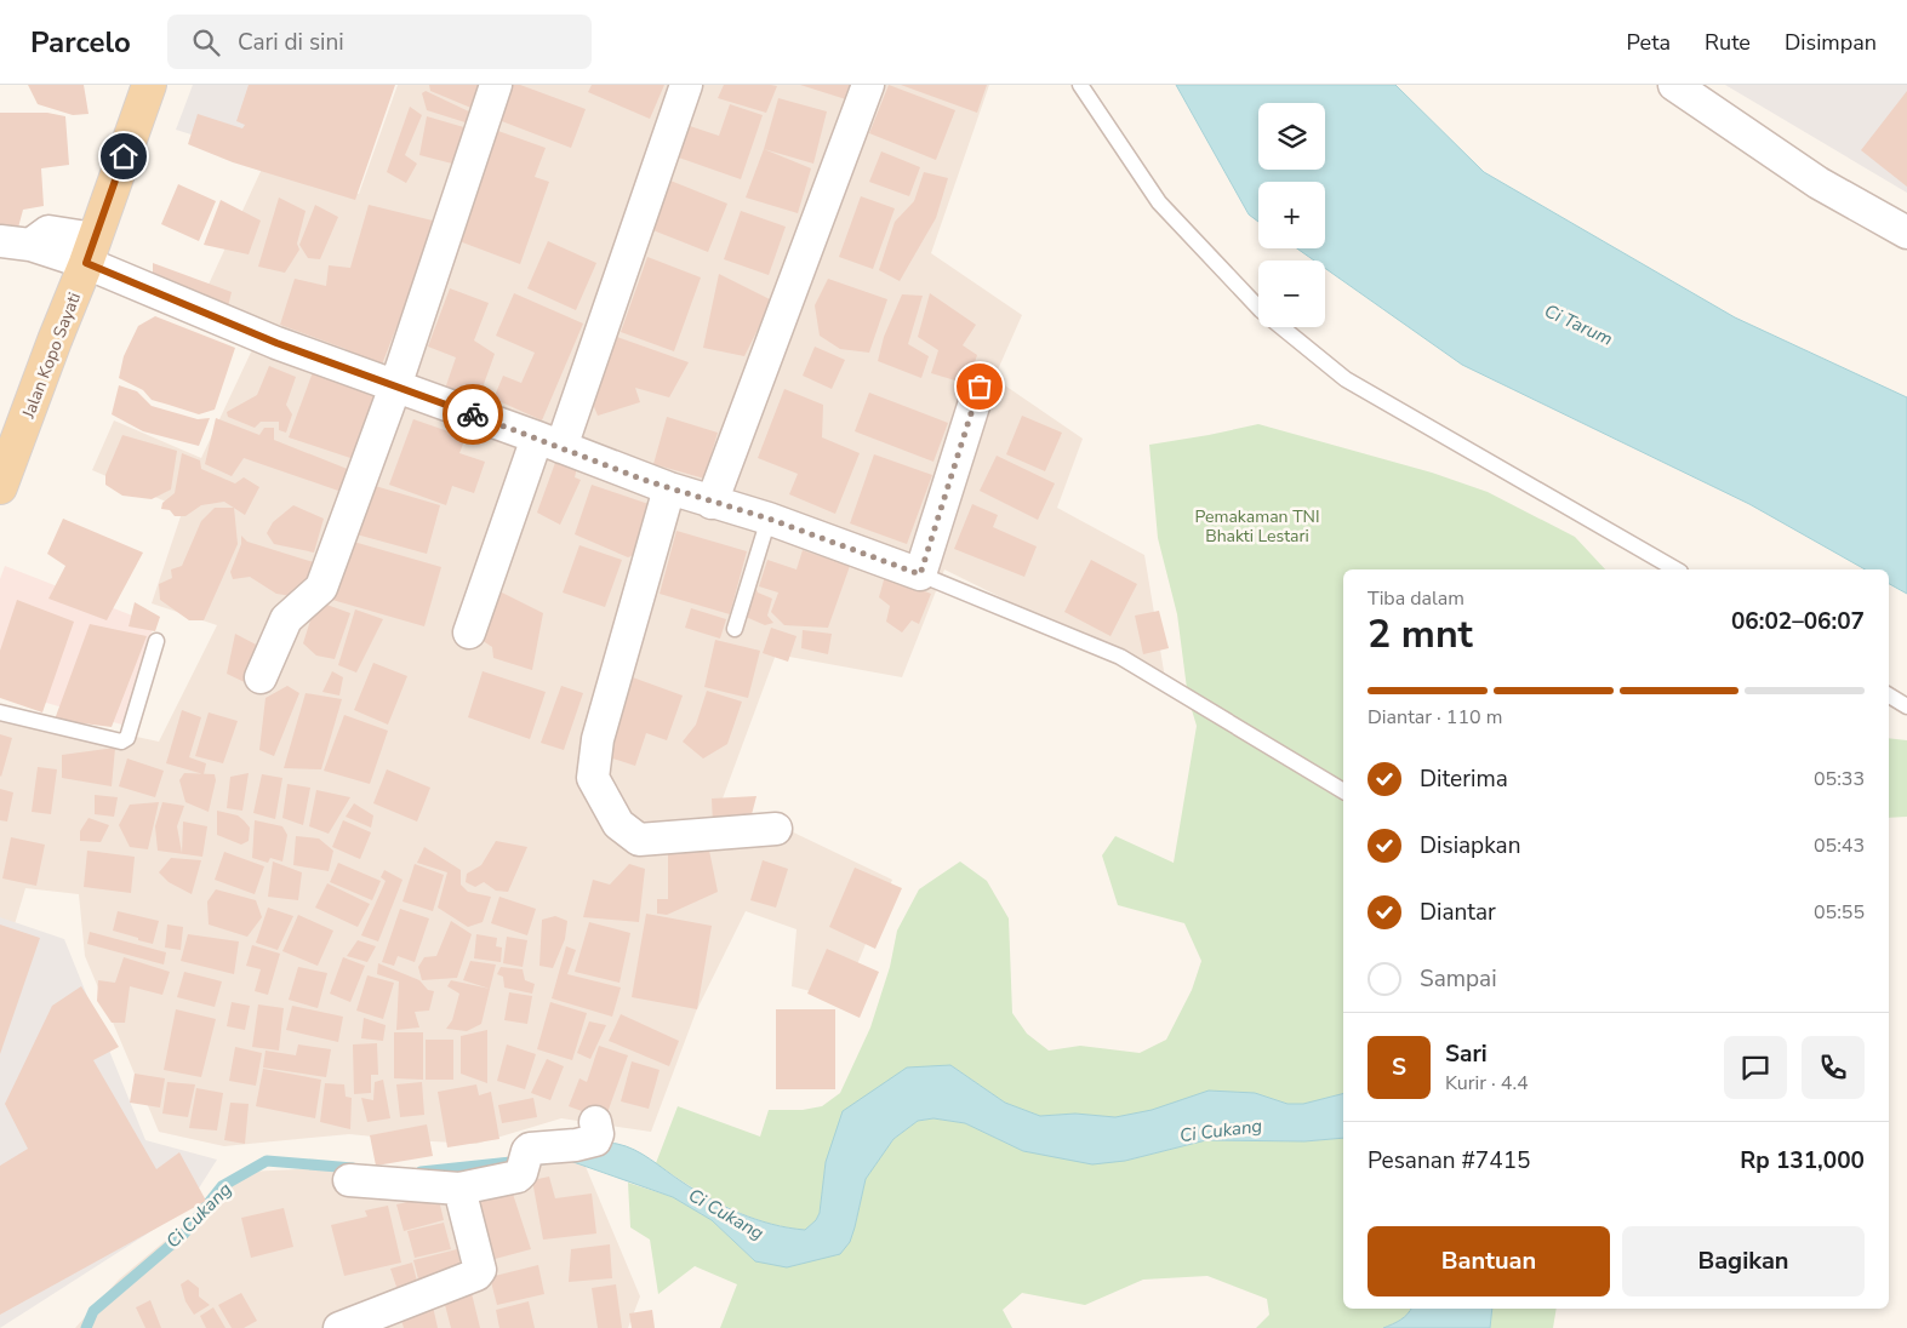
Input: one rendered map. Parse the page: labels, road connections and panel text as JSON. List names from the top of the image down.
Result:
{
  "streets": {
    "main road": ["Jalan Kopo Sayati"]
  },
  "water": ["Ci Tarum", "Ci Cukang"],
  "parks": ["Pemakaman TNI Bhakti Lestari"],
  "page": {
    "header": "Parcelo",
    "search": "Cari di sini",
    "nav": ["Peta", "Rute", "Disimpan"],
    "map_buttons": ["+", "−"],
    "heading": ["2 mnt", "Tiba dalam", "06:02–06:07"],
    "panel": [
      "Sari",
      "Kurir · 4.4",
      "Pesanan #7415",
      "Rp 131,000"
    ],
    "bar": "Diantar · 110 m",
    "list": [
      ["Diterima", "05:33"],
      ["Disiapkan", "05:43"],
      ["Diantar", "05:55"],
      "Sampai"
    ],
    "round": "S",
    "buttons": ["Bantuan", "Bagikan"]
  }
}
